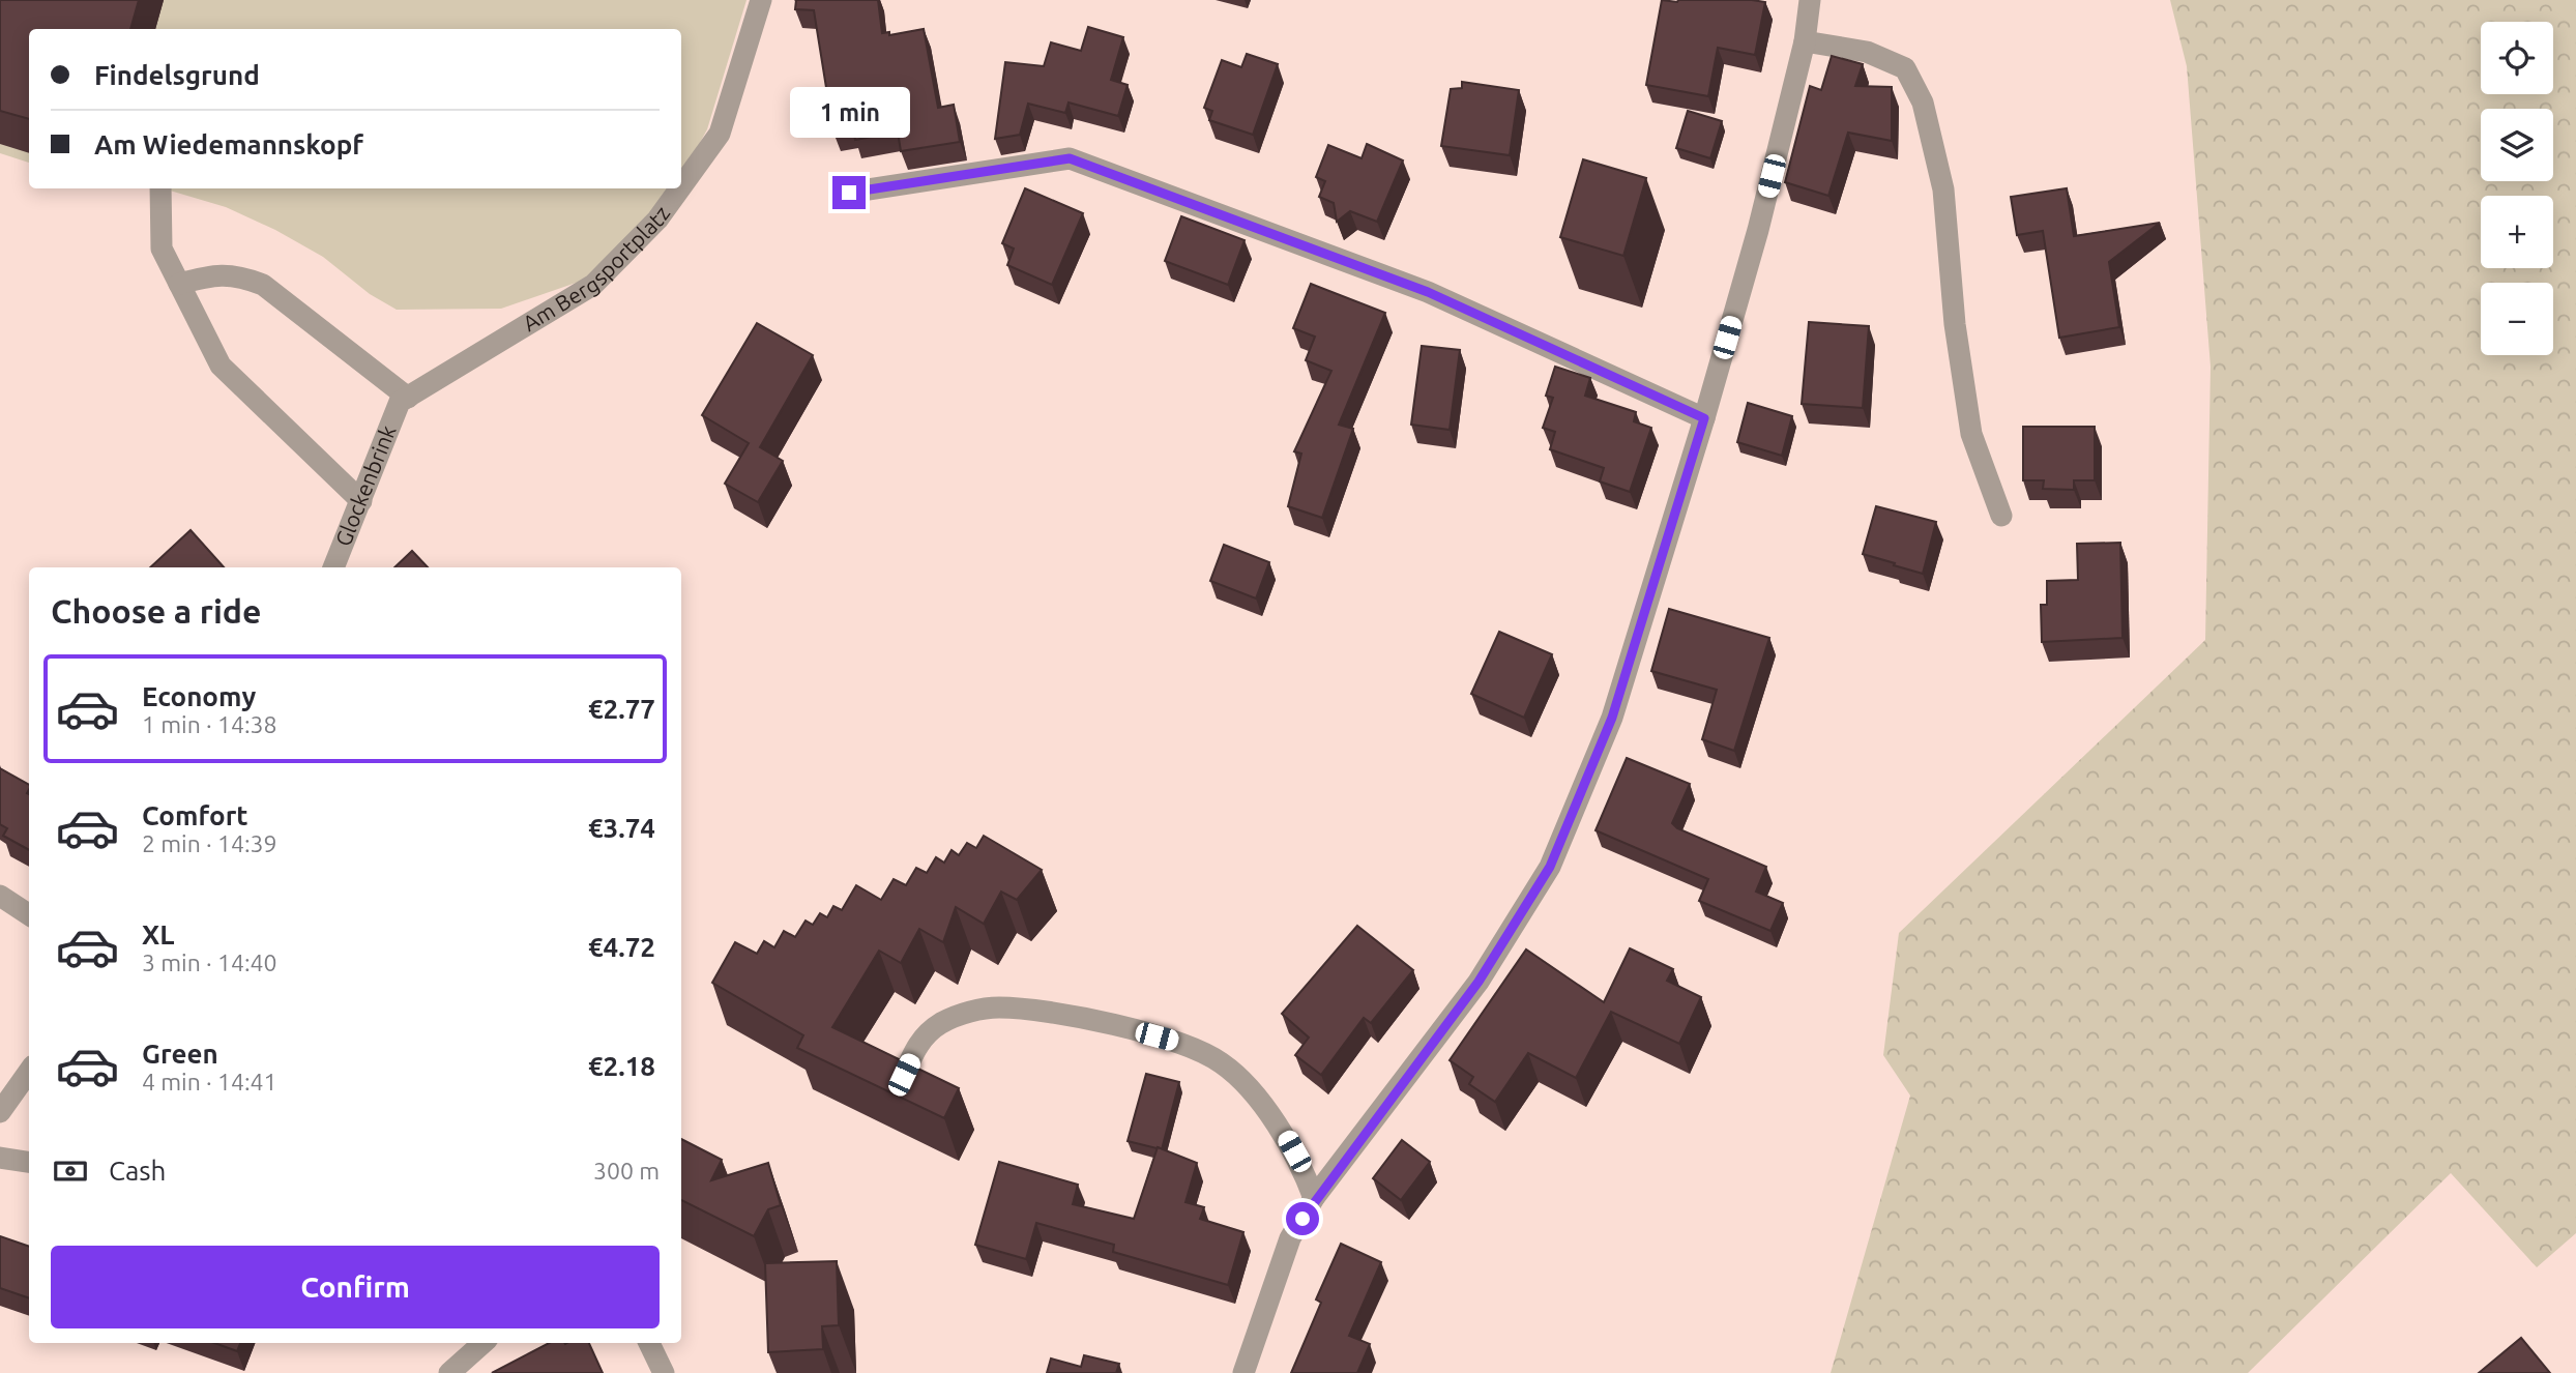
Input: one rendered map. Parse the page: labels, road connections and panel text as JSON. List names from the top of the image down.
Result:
{
  "streets": {
    "street": ["Am Bergsportplatz", "Glockenbrink"]
  },
  "crossings": [
    ["Am Bergsportplatz", "Glockenbrink"]
  ],
  "page": {
    "map_buttons": ["+", "−"],
    "banner": ["Findelsgrund", "Am Wiedemannskopf"],
    "bubble": "1 min",
    "heading": "Choose a ride",
    "list": [
      {
        "name": "Economy",
        "note": "1 min · 14:38",
        "value": "€2.77"
      },
      {
        "name": "Comfort",
        "note": "2 min · 14:39",
        "value": "€3.74"
      },
      {
        "name": "XL",
        "note": "3 min · 14:40",
        "value": "€4.72"
      },
      {
        "name": "Green",
        "note": "4 min · 14:41",
        "value": "€2.18"
      }
    ],
    "pay": ["Cash", "300 m"],
    "buttons": "Confirm"
  }
}
